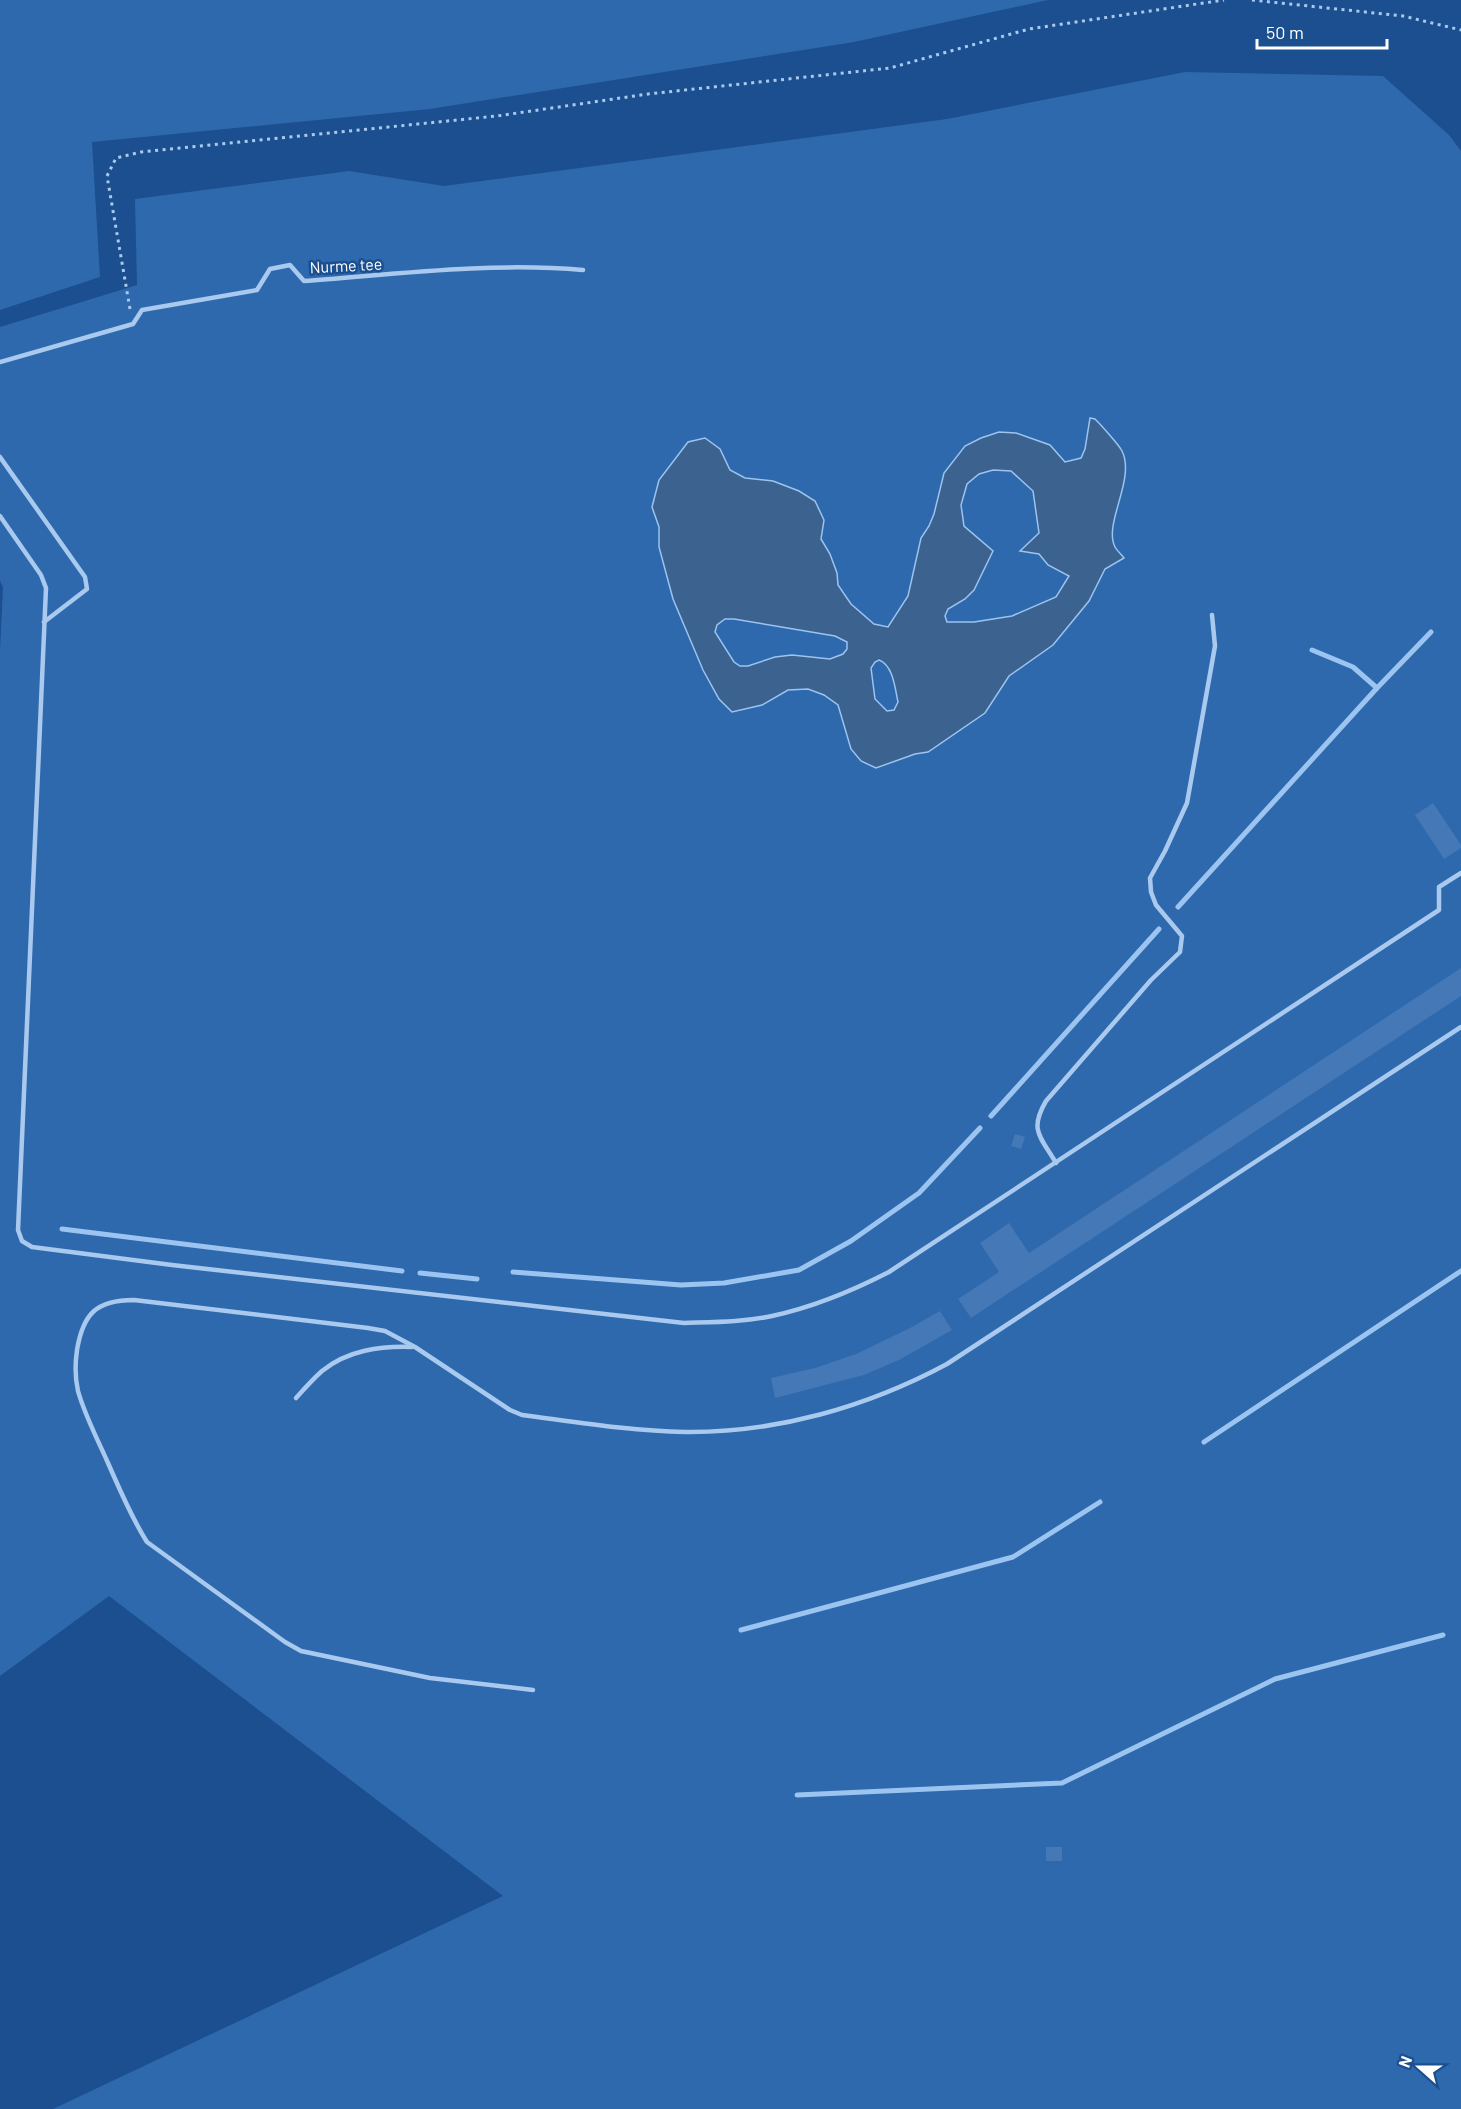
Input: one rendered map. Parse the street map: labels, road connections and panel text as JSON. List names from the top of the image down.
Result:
{
  "streets": {
    "lane": ["Nurme tee"]
  },
  "scale_bar": "50 m",
  "north": "left"
}
